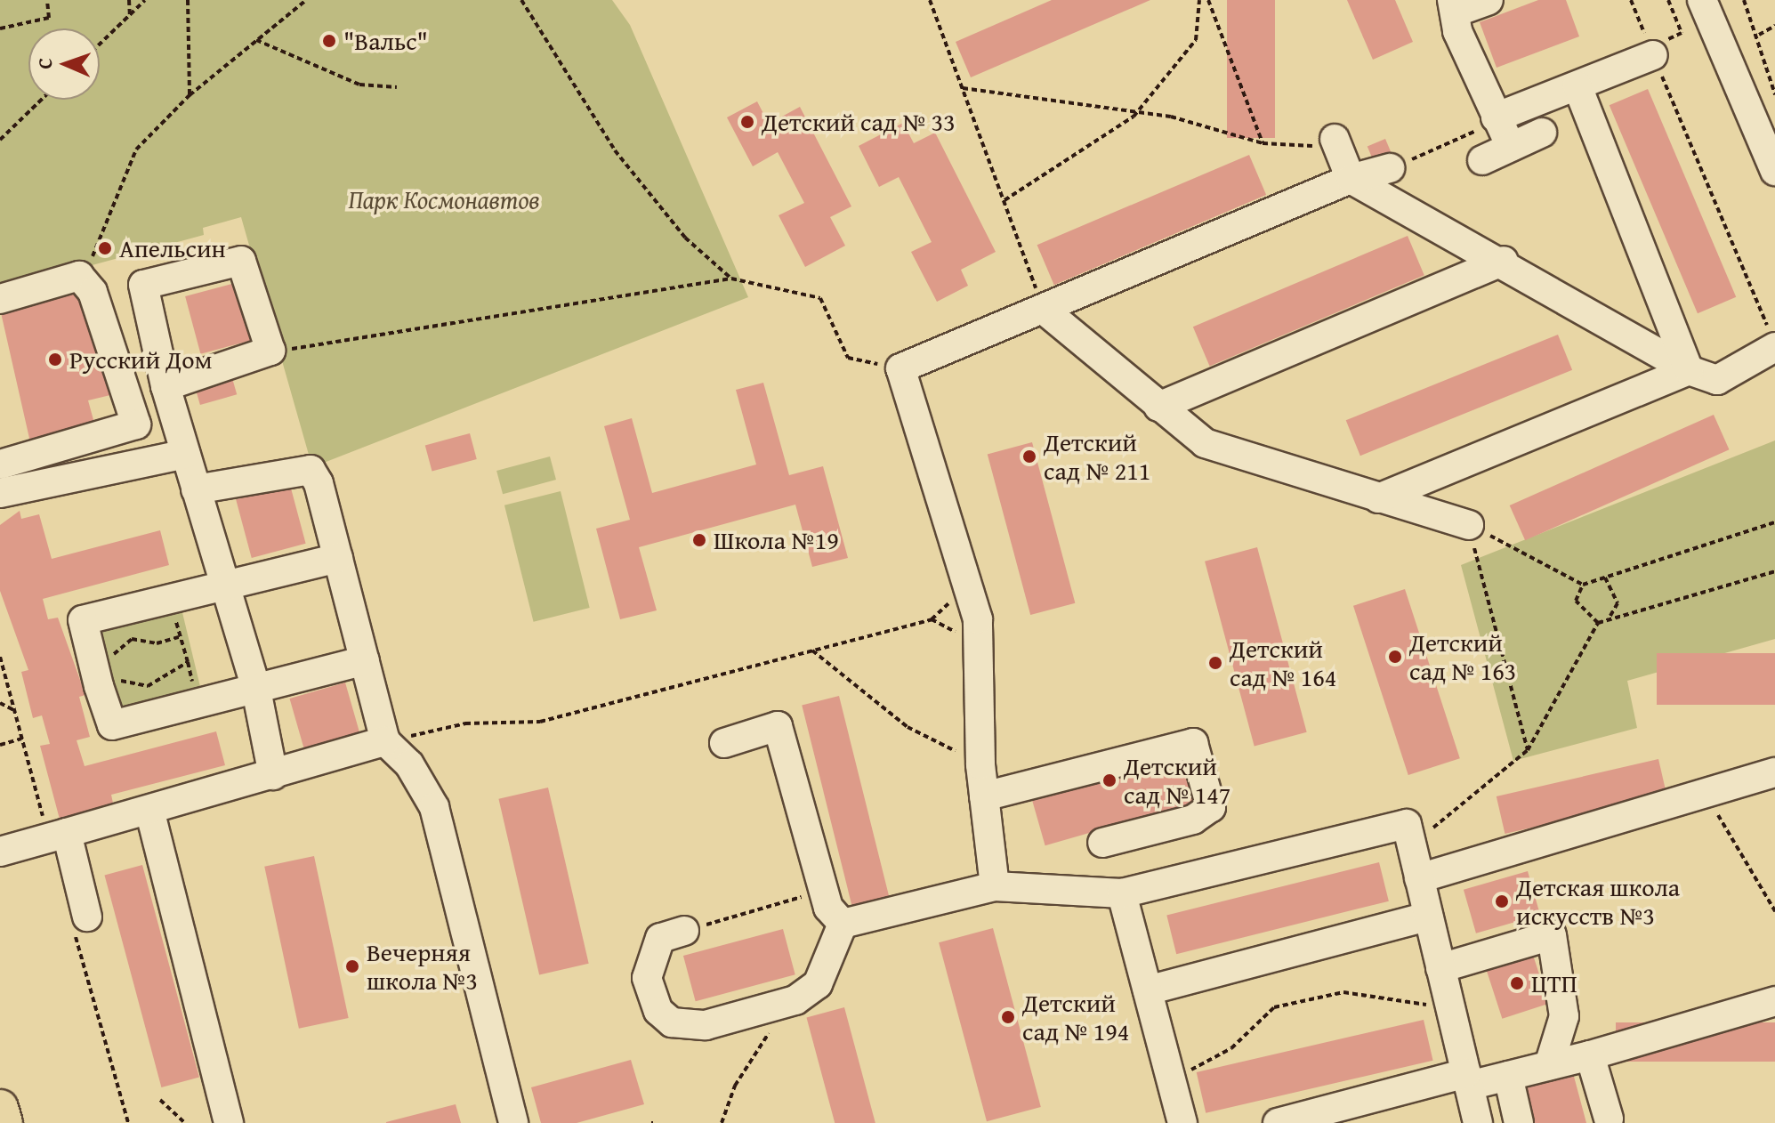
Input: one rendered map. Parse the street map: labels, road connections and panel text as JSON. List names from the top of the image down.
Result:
{
  "parks": ["Парк Космонавтов"],
  "places": [
    "\"Вальс\"",
    "Детский сад № 33",
    "Апельсин",
    "Русский Дом",
    "Детский сад № 211",
    "Школа №19",
    "Детский сад № 163",
    "Детский сад № 164",
    "Детский сад № 147",
    "Детская школа искусств №3",
    "Вечерняя школа №3",
    "ЦТП",
    "Детский сад № 194"
  ],
  "north": "left"
}
